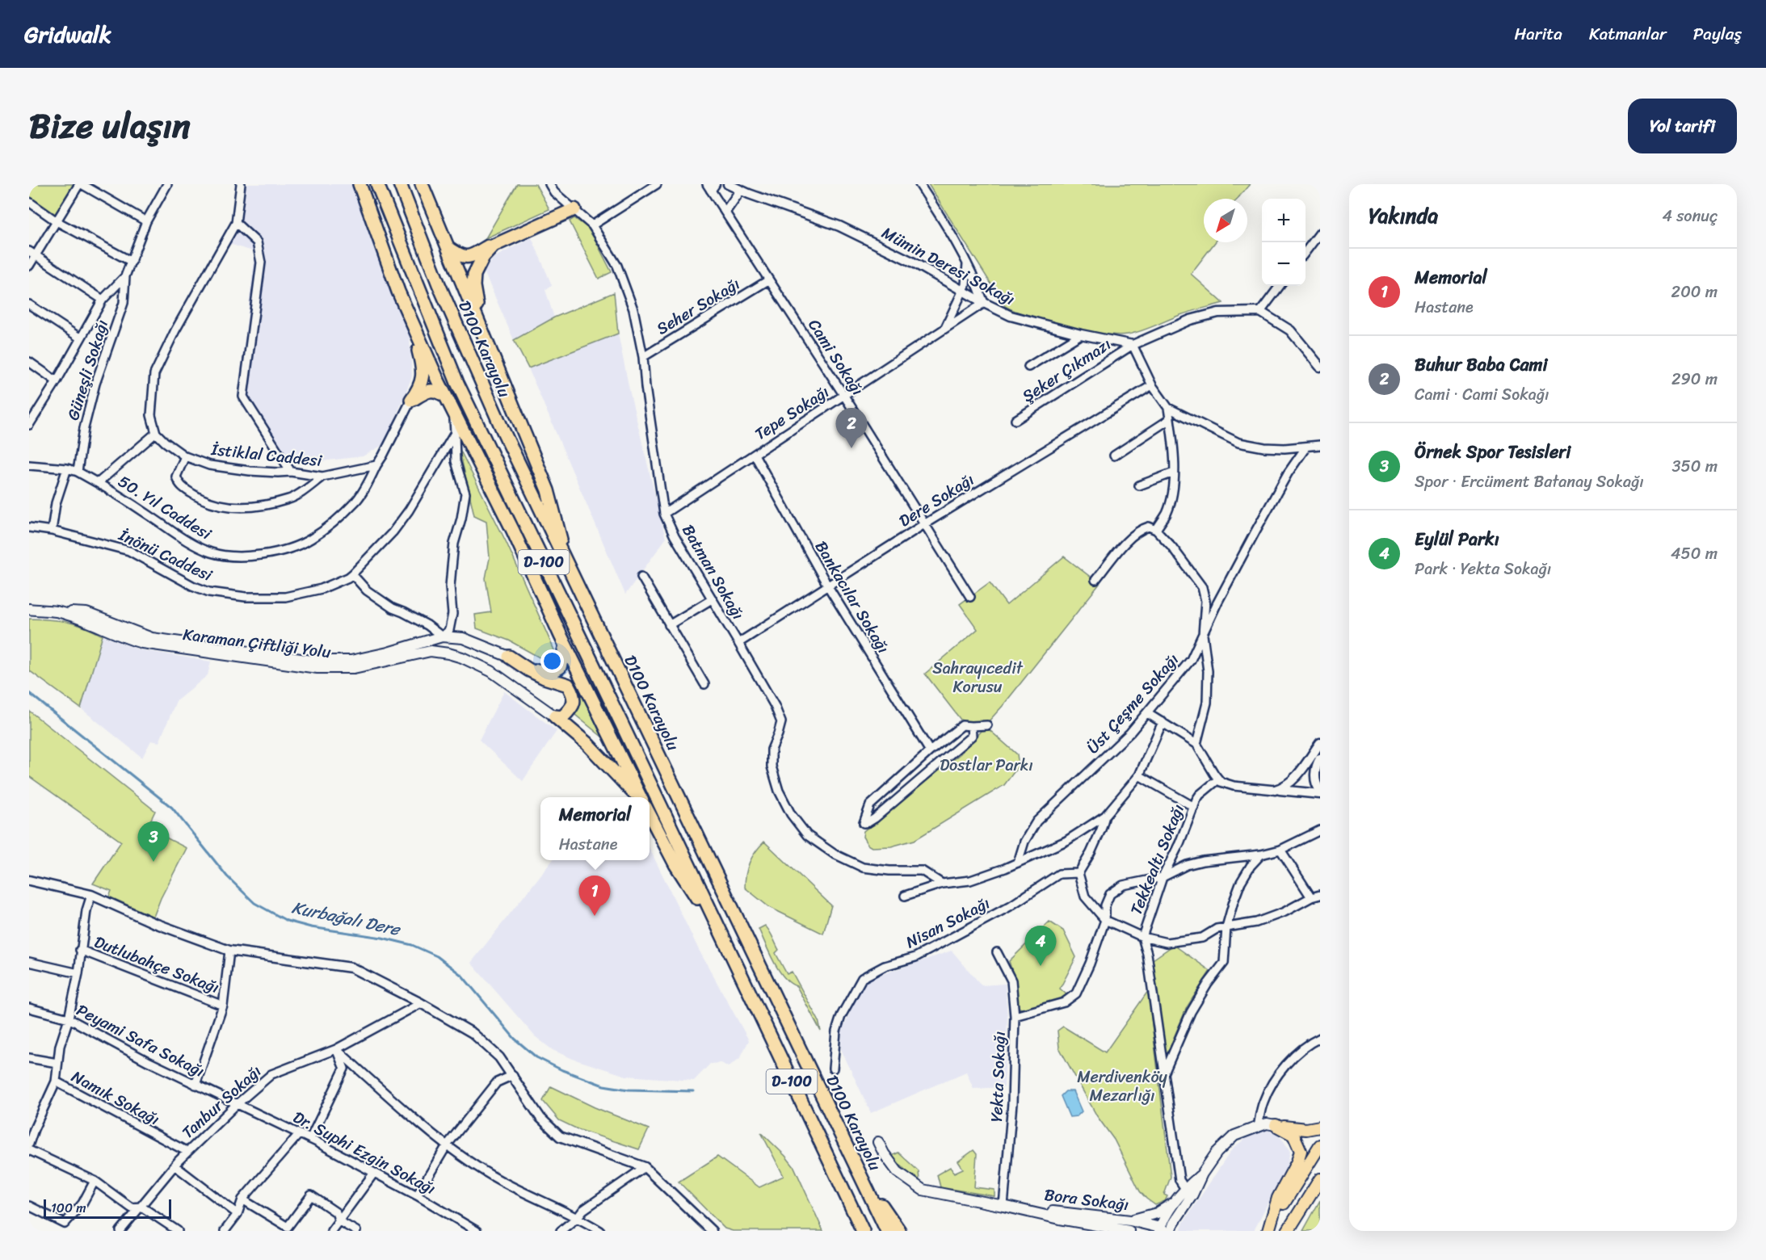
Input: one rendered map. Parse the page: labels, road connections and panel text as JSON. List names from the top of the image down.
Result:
{
  "streets": {
    "highway": ["D100 Karayolu", "D-100"],
    "main road": ["Karaman Çiftliği Yolu", "Bora Sokağı"],
    "street": [
      "Mümin Deresi Sokağı",
      "Seher Sokağı",
      "Cami Sokağı",
      "Güneşli Sokağı",
      "Şeker Çıkmazı",
      "Tepe Sokağı",
      "İstiklal Caddesi",
      "Dere Sokağı",
      "50. Yıl Caddesi",
      "İnönü Caddesi",
      "Batman Sokağı",
      "Bankacılar Sokağı",
      "Üst Çeşme Sokağı",
      "Tekkealtı Sokağı",
      "Nisan Sokağı",
      "Dutlubahçe Sokağı",
      "Peyami Safa Sokağı",
      "Yekta Sokağı",
      "Namık Sokağı",
      "Tanbur Sokağı",
      "Dr. Suphi Ezgin Sokağı"
    ]
  },
  "crossings": [
    ["Mümin Deresi Sokağı", "Şeker Çıkmazı"],
    ["Mümin Deresi Sokağı", "Tepe Sokağı"],
    ["Seher Sokağı", "Cami Sokağı"],
    ["Seher Sokağı", "Batman Sokağı"],
    ["Cami Sokağı", "Tepe Sokağı"],
    ["Cami Sokağı", "Dere Sokağı"],
    ["Güneşli Sokağı", "50. Yıl Caddesi"],
    ["Tepe Sokağı", "Batman Sokağı"],
    ["Tepe Sokağı", "Bankacılar Sokağı"],
    ["İstiklal Caddesi", "50. Yıl Caddesi"],
    ["Dere Sokağı", "Batman Sokağı"],
    ["Dere Sokağı", "Bankacılar Sokağı"],
    ["Peyami Safa Sokağı", "Tanbur Sokağı"],
    ["Peyami Safa Sokağı", "Dr. Suphi Ezgin Sokağı"],
    ["Yekta Sokağı", "Bora Sokağı"],
    ["Namık Sokağı", "Tanbur Sokağı"],
    ["Tanbur Sokağı", "Dr. Suphi Ezgin Sokağı"]
  ],
  "water": ["Kurbağalı Dere"],
  "parks": ["Sahrayıcedit Korusu", "Dostlar Parkı", "Merdivenköy Mezarlığı"],
  "scale_bar": "100 m",
  "north": "bottom left",
  "page": {
    "header": "Gridwalk",
    "nav": ["Harita", "Katmanlar", "Paylaş"],
    "title": "Bize ulaşın",
    "buttons": "Yol tarifi",
    "heading": ["Yakında", "4 sonuç"],
    "map_buttons": ["+", "−"],
    "list": [
      {
        "mark": "1",
        "name": "Memorial",
        "note": "Hastane",
        "value": "200 m"
      },
      {
        "mark": "2",
        "name": "Buhur Baba Cami",
        "note": "Cami · Cami Sokağı",
        "value": "290 m"
      },
      {
        "mark": "3",
        "name": "Örnek Spor Tesisleri",
        "note": "Spor · Ercüment Batanay Sokağı",
        "value": "350 m"
      },
      {
        "mark": "4",
        "name": "Eylül Parkı",
        "note": "Park · Yekta Sokağı",
        "value": "450 m"
      }
    ],
    "pins": [
      "2",
      "3",
      "1",
      "4"
    ],
    "popup": ["Memorial", "Hastane"],
    "scale": "100 m"
  }
}
